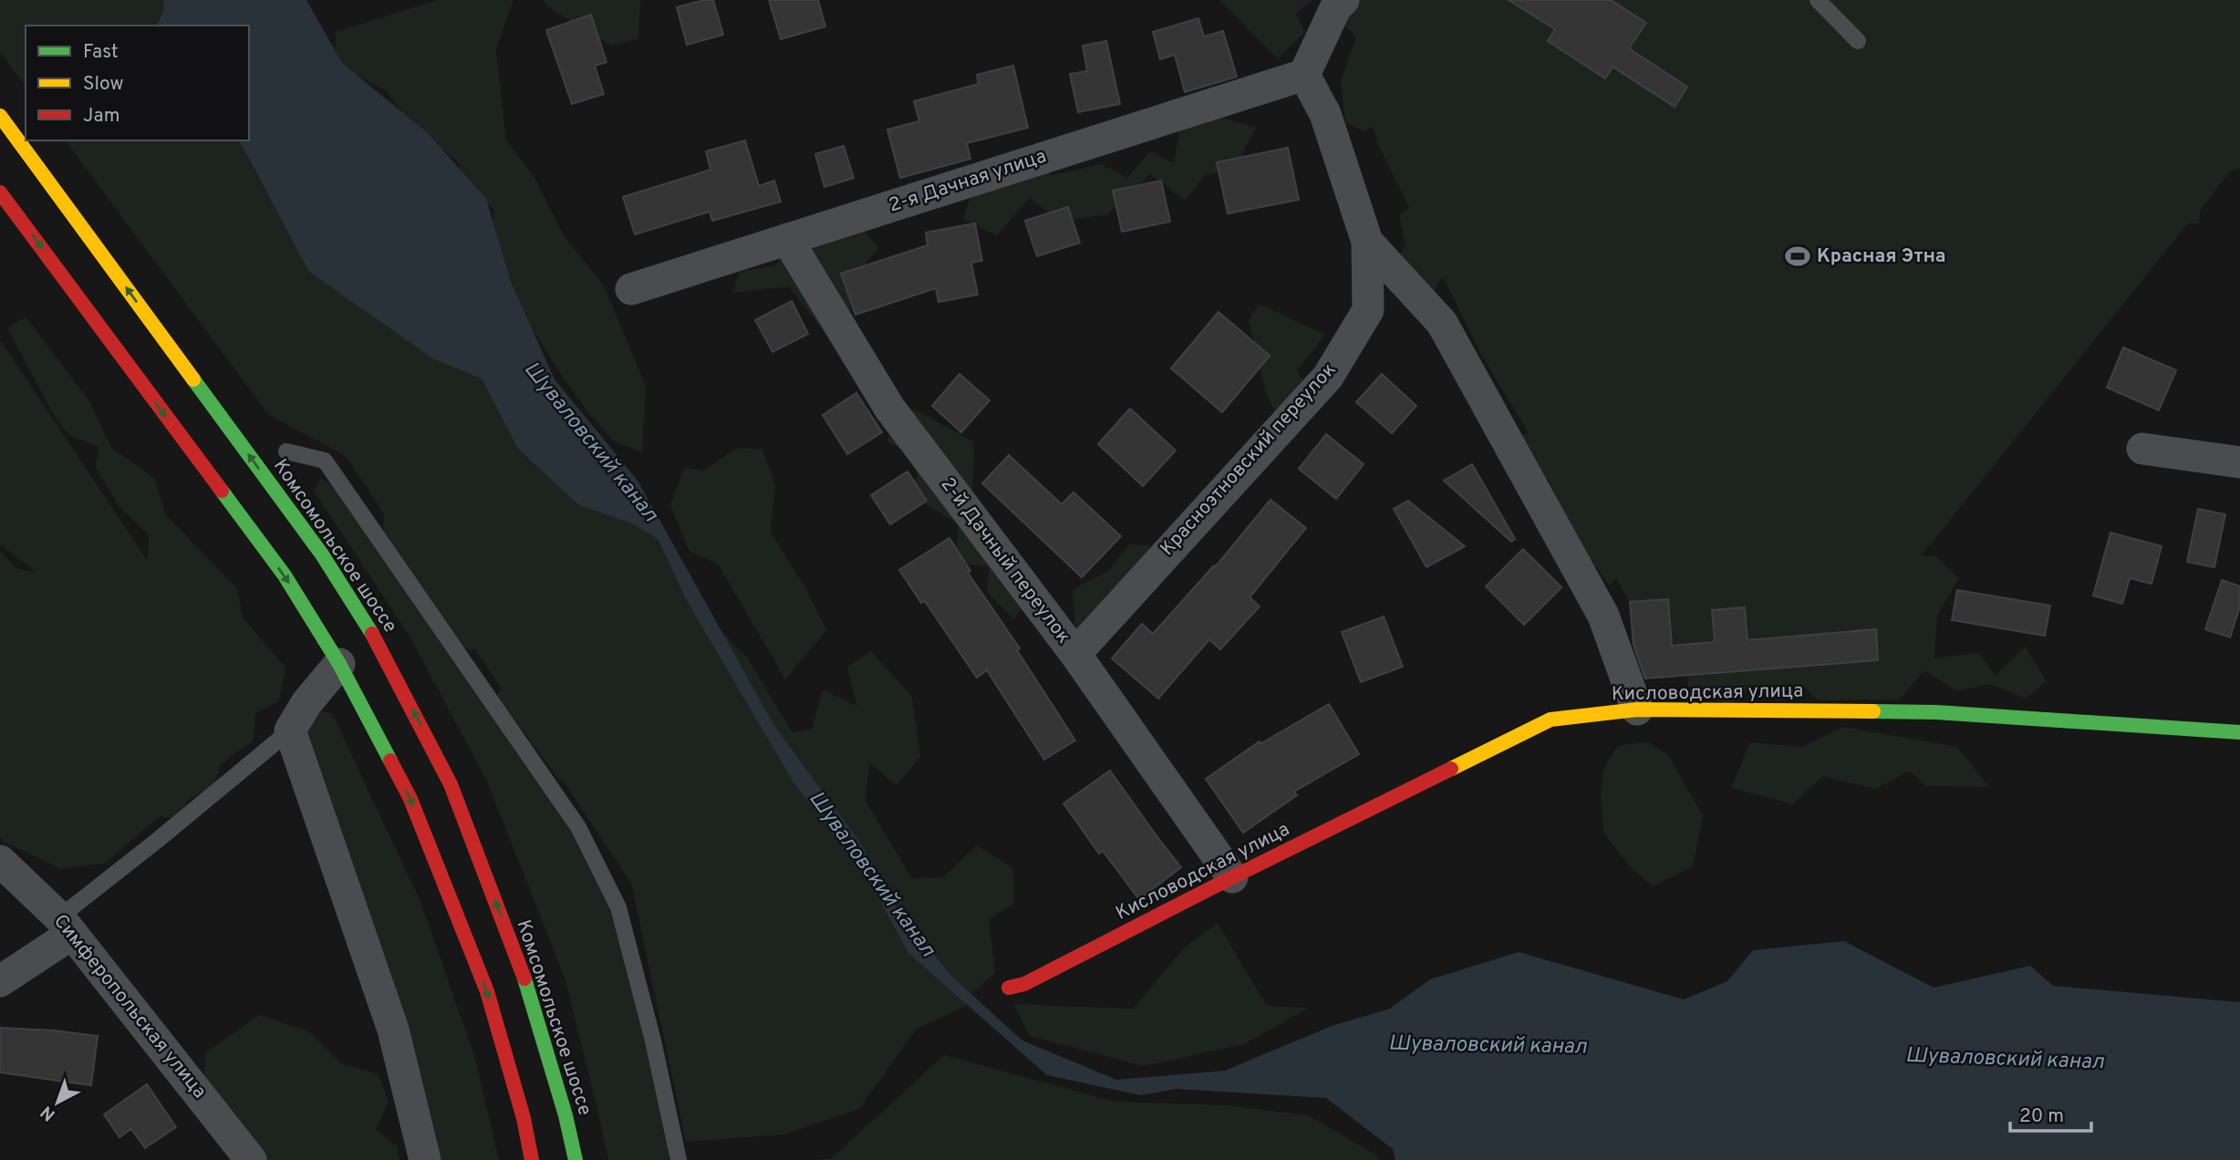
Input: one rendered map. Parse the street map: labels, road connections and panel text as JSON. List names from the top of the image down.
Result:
{
  "streets": {
    "main road": ["Комсомольское шоссе", "Кисловодская улица"],
    "street": [
      "2-я Дачная улица",
      "Красноэтновский переулок",
      "2-й Дачный переулок",
      "Симферопольская улица"
    ]
  },
  "crossings": [
    ["2-я Дачная улица", "2-й Дачный переулок"],
    ["Красноэтновский переулок", "2-й Дачный переулок"],
    ["2-й Дачный переулок", "Кисловодская улица"]
  ],
  "water": ["Шуваловский канал"],
  "places": {
    "sports": ["Красная Этна"]
  },
  "legend": ["Fast", "Slow", "Jam"],
  "scale_bar": "20 m",
  "north": "bottom left"
}
